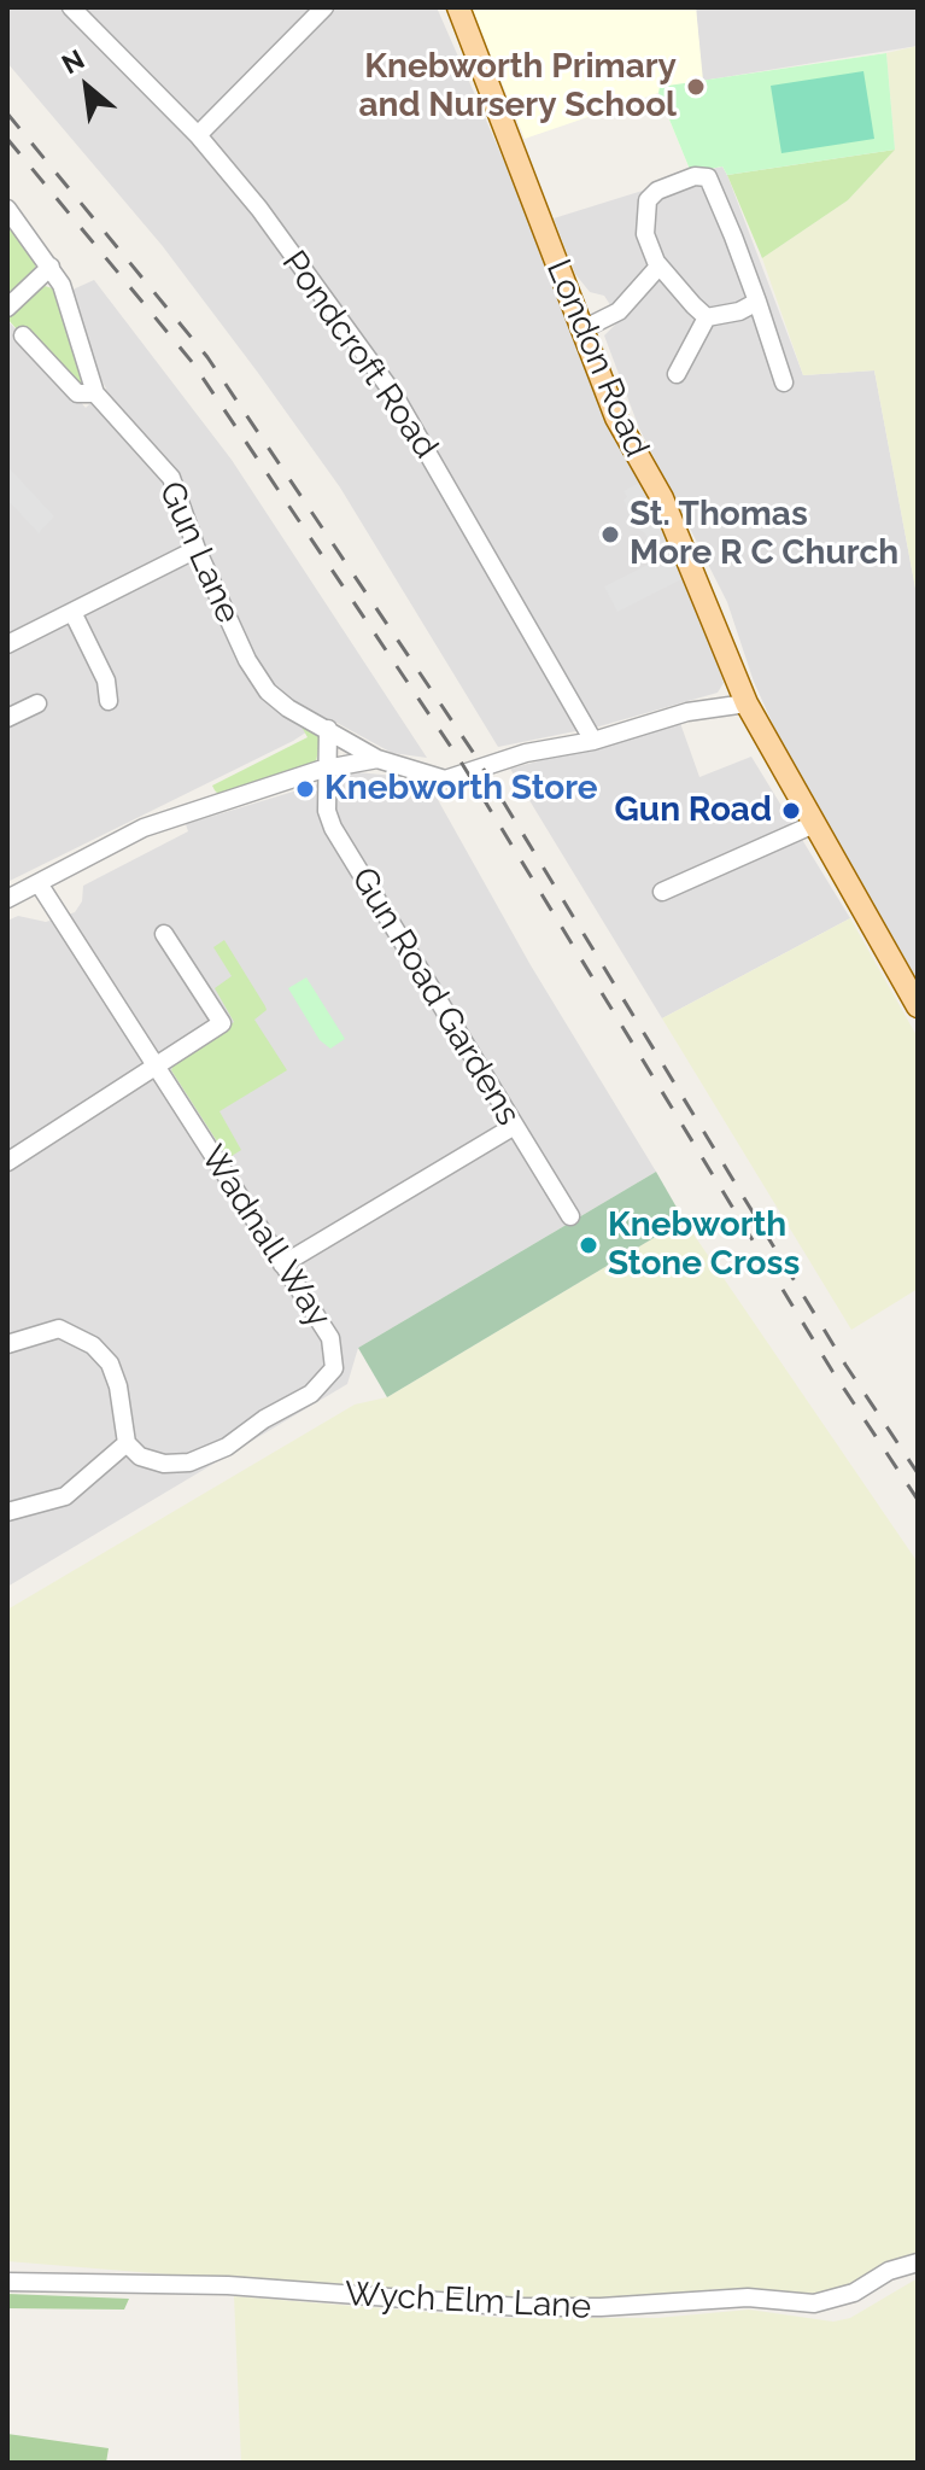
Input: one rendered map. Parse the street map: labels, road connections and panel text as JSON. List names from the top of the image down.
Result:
{
  "streets": {
    "main road": ["London Road"],
    "street": [
      "Pondcroft Road",
      "Gun Lane",
      "Gun Road Gardens",
      "Wadnall Way",
      "Wych Elm Lane"
    ]
  },
  "crossings": [
    ["Pondcroft Road", "Gun Lane"],
    ["Gun Lane", "Gun Road Gardens"]
  ],
  "places": [
    "Knebworth Primary and Nursery School",
    "St. Thomas More R C Church",
    "Knebworth Store",
    "Gun Road",
    "Knebworth Stone Cross"
  ],
  "north": "top left"
}
